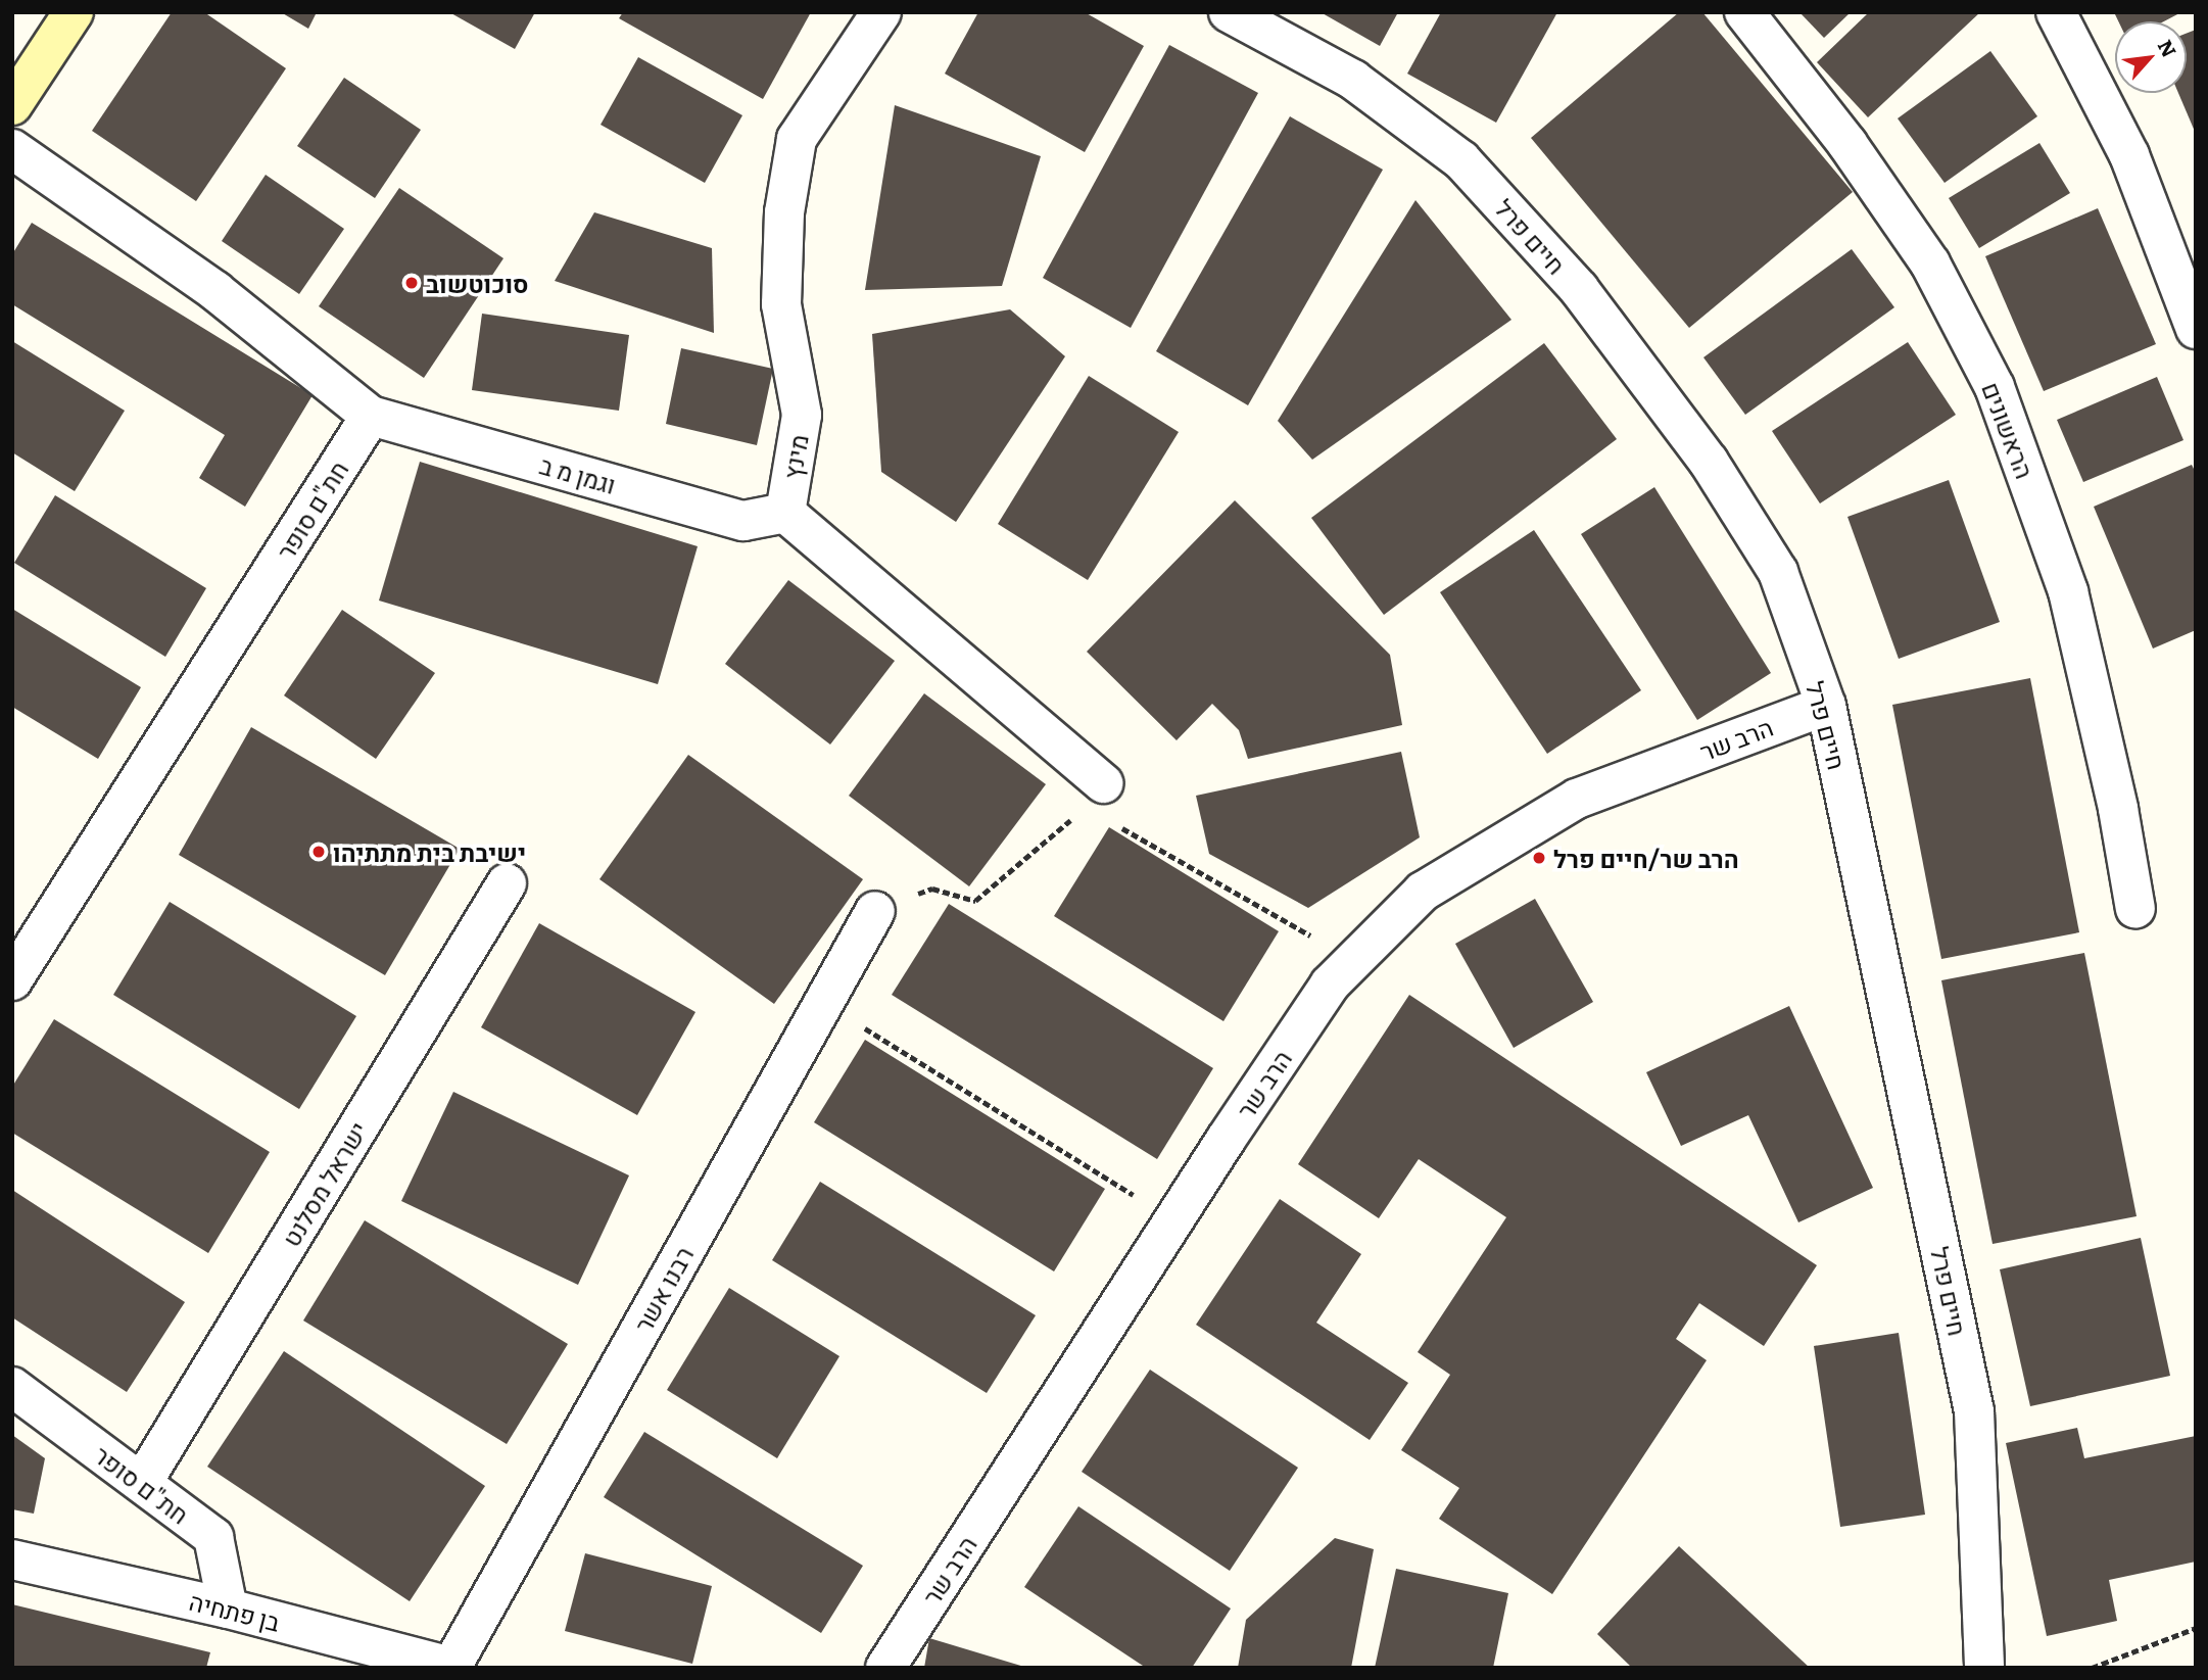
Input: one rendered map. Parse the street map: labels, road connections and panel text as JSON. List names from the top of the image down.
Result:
{
  "streets": {
    "street": [
      "חיים פרל",
      "הראשונים",
      "מינץ",
      "וגמן מ ב",
      "חת\"ם סופר",
      "הרב שר",
      "ישראל מסלנט",
      "רבנו אשר",
      "בן פתחיה"
    ]
  },
  "crossings": [
    ["חיים פרל", "הרב שר"],
    ["מינץ", "וגמן מ ב"],
    ["וגמן מ ב", "חת\"ם סופר"],
    ["חת\"ם סופר", "ישראל מסלנט"],
    ["חת\"ם סופר", "בן פתחיה"],
    ["רבנו אשר", "בן פתחיה"]
  ],
  "places": ["סוכוטשוב", "ישיבת בית מתתיהו", "הרב שר/חיים פרל"],
  "north": "top right"
}
